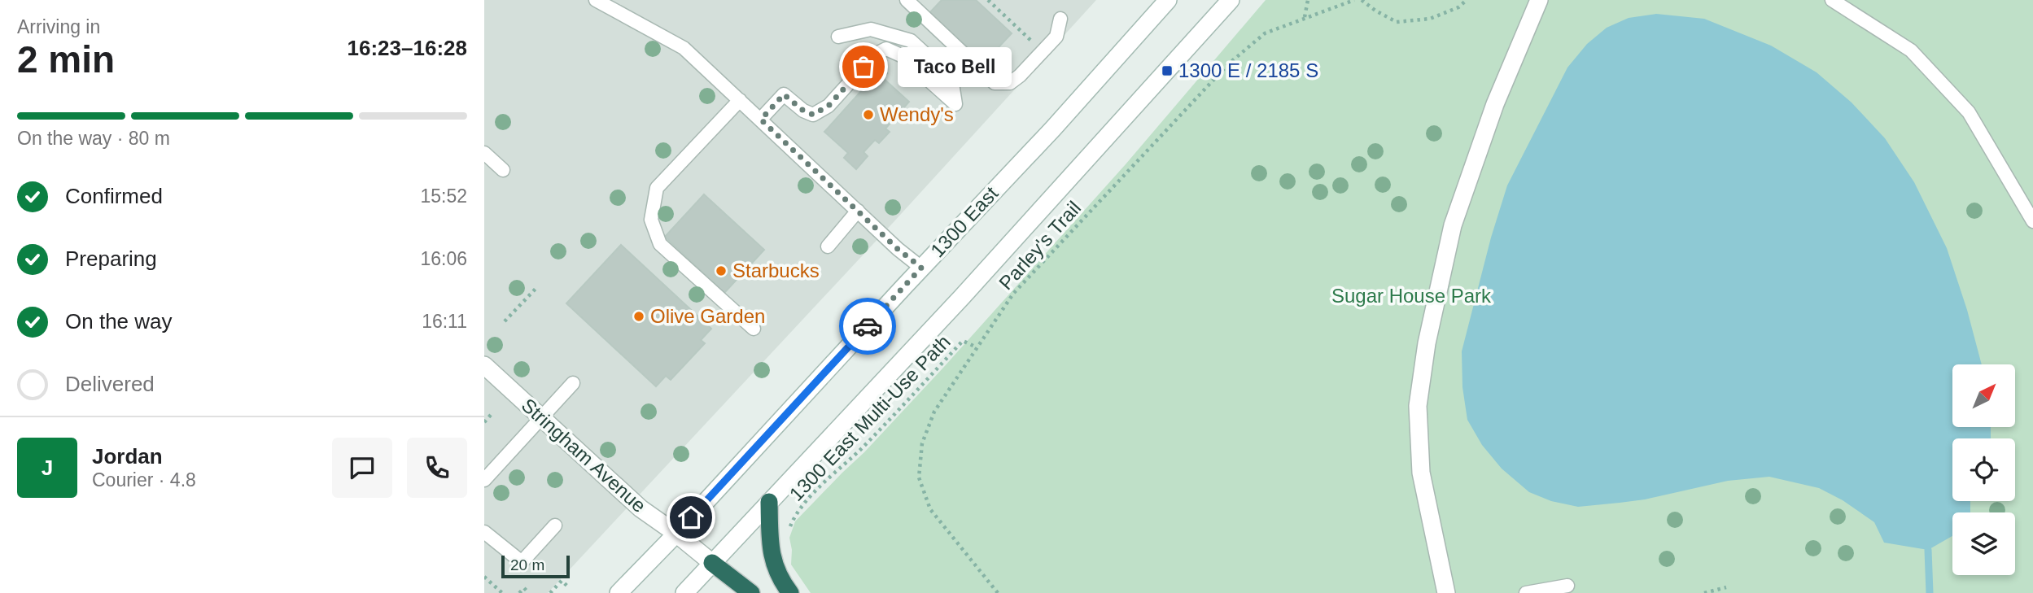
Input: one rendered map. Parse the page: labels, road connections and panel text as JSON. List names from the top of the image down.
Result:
{
  "streets": {
    "main road": ["1300 East", "Stringham Avenue"],
    "path": ["Parley's Trail", "1300 East Multi-Use Path"]
  },
  "crossings": [
    ["1300 East", "Stringham Avenue"],
    ["Parley's Trail", "1300 East Multi-Use Path"]
  ],
  "parks": ["Sugar House Park"],
  "places": {
    "other": [
      "Taco Bell",
      "Wendy's",
      "Starbucks",
      "Olive Garden"
    ],
    "transit": ["1300 E / 2185 S"]
  },
  "scale_bar": "20 m",
  "north": "top right",
  "page": {
    "heading": ["2 min", "Arriving in", "16:23–16:28"],
    "panel": ["Jordan", "Courier · 4.8"],
    "bubble": "Taco Bell",
    "bar": "On the way · 80 m",
    "list": [
      ["Confirmed", "15:52"],
      ["Preparing", "16:06"],
      ["On the way", "16:11"],
      "Delivered"
    ],
    "round": "J",
    "scale": "20 m"
  }
}
